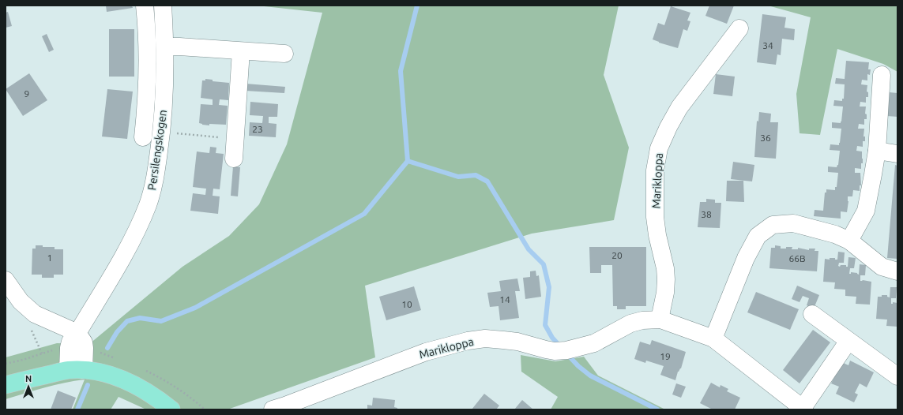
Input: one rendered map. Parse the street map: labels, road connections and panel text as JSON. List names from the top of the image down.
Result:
{
  "streets": {
    "street": ["Persilengskogen", "Marikloppa"]
  },
  "house_numbers": [
    "34",
    "9",
    "23",
    "36",
    "38",
    "20",
    "1",
    "66B",
    "14",
    "10",
    "19"
  ],
  "north": "top"
}
